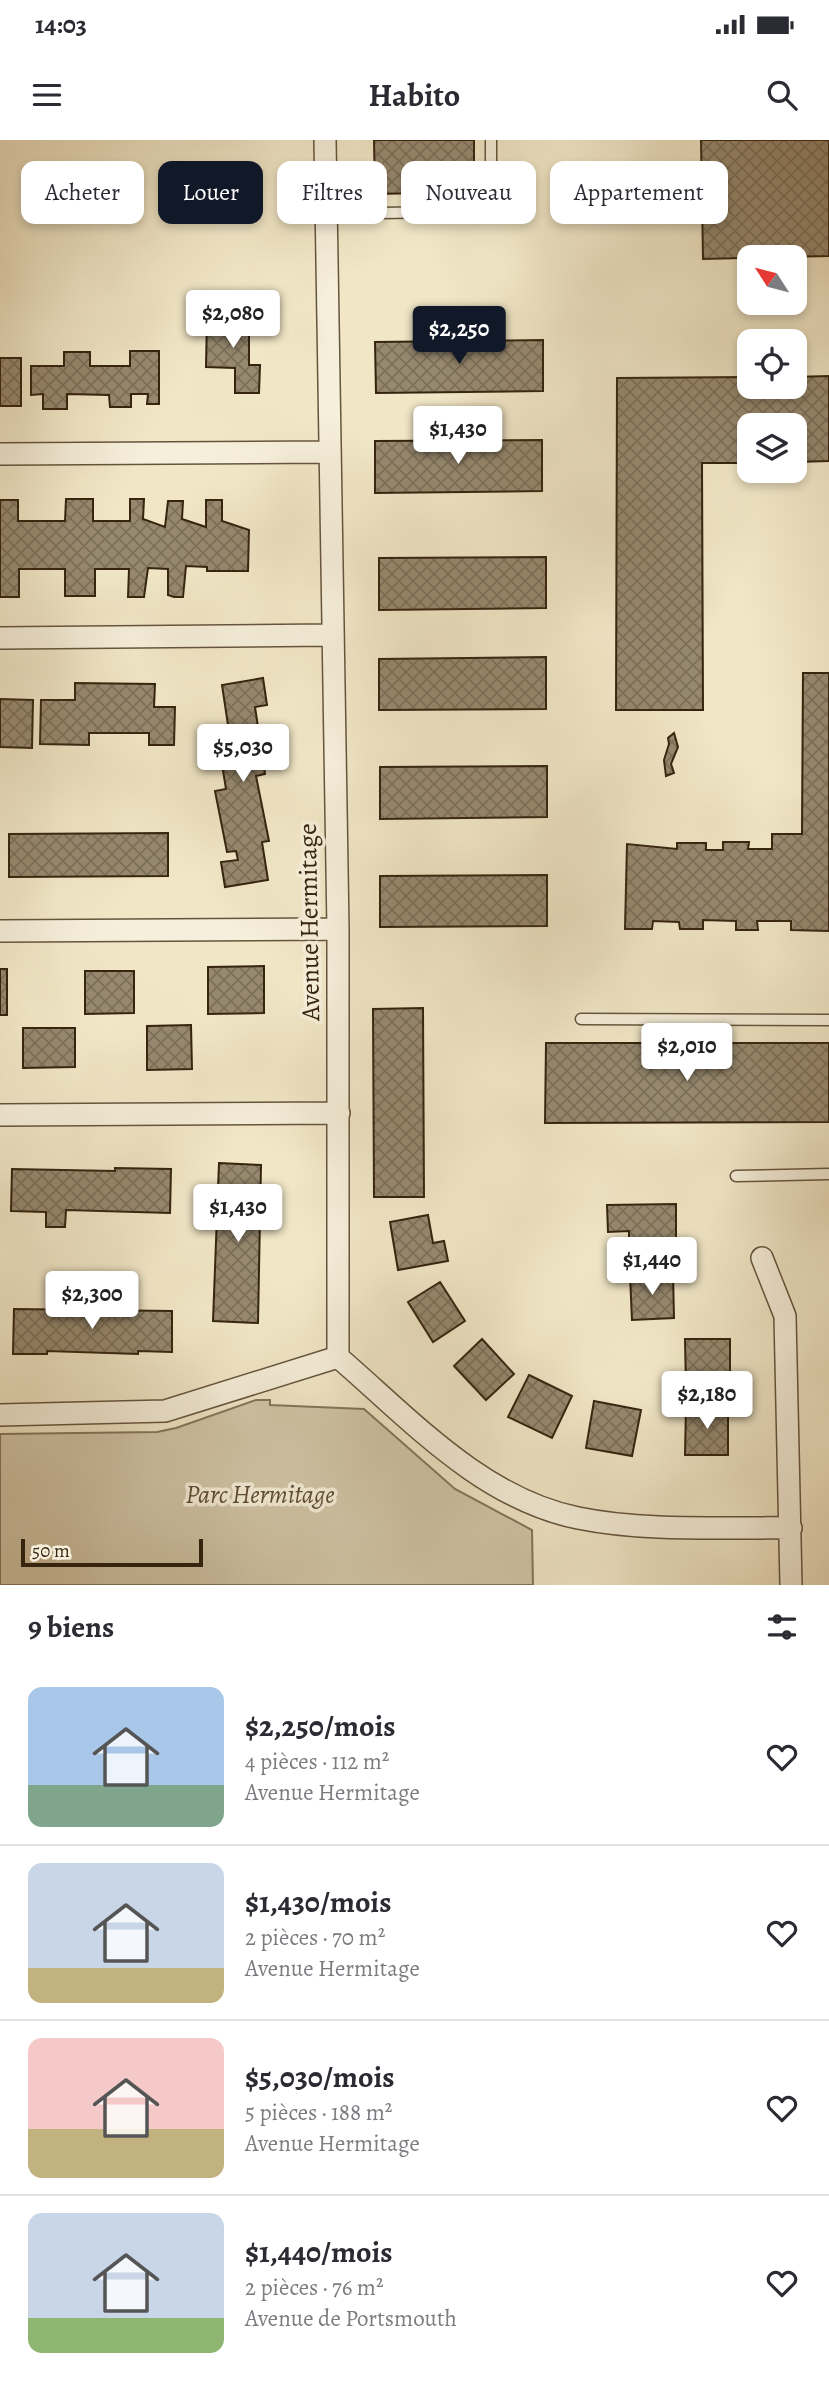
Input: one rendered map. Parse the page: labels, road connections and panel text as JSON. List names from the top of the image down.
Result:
{
  "streets": {
    "street": ["Avenue Hermitage"]
  },
  "parks": ["Parc Hermitage"],
  "scale_bar": "50 m",
  "north": "top left",
  "page": {
    "status": "14:03",
    "header": "Habito",
    "chip": [
      "Acheter",
      "Louer",
      "Filtres",
      "Nouveau",
      "Appartement"
    ],
    "price": [
      "$2,080",
      "$2,250",
      "$1,430",
      "$5,030",
      "$2,010",
      "$1,430",
      "$1,440",
      "$2,300",
      "$2,180"
    ],
    "scale": "50 m",
    "heading": "9 biens",
    "list": [
      {
        "name": "$2,250/mois",
        "note": "4 pièces · 112 m² · Avenue Hermitage"
      },
      {
        "name": "$1,430/mois",
        "note": "2 pièces · 70 m² · Avenue Hermitage"
      },
      {
        "name": "$5,030/mois",
        "note": "5 pièces · 188 m² · Avenue Hermitage"
      },
      {
        "name": "$1,440/mois",
        "note": "2 pièces · 76 m² · Avenue de Portsmouth"
      }
    ]
  }
}
